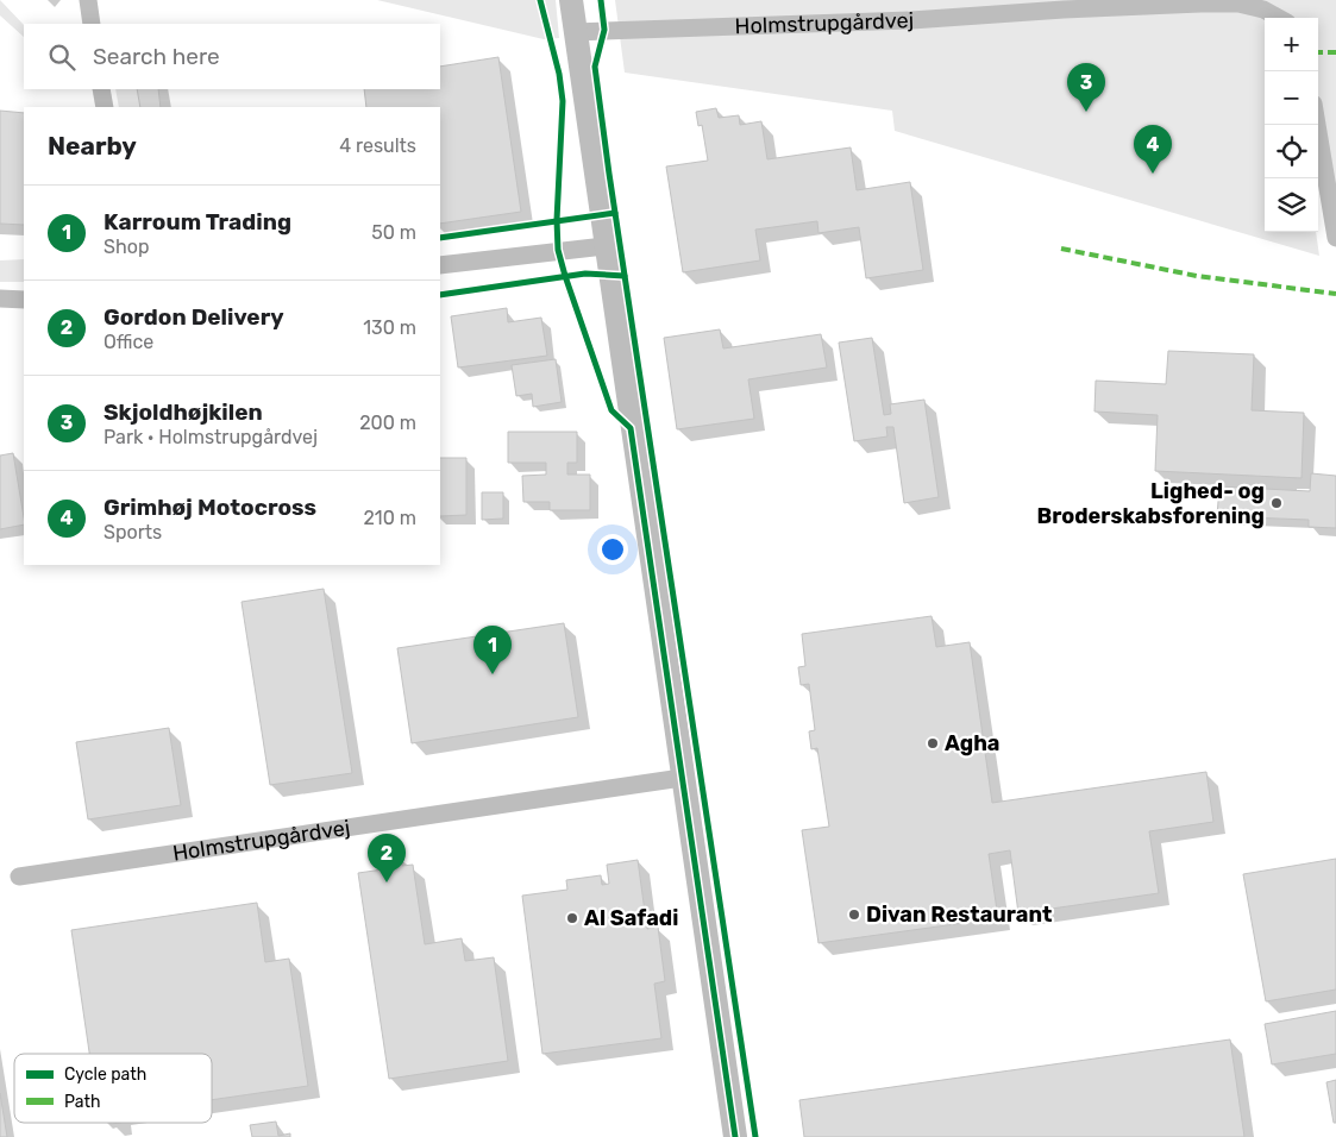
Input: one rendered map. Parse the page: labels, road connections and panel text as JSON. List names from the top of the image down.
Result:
{
  "streets": {
    "street": ["Holmstrupgårdvej"]
  },
  "places": [
    "Lighed- og Broderskabsforening",
    "Agha",
    "Divan Restaurant",
    "Al Safadi"
  ],
  "legend": ["Cycle path", "Path"],
  "page": {
    "map_buttons": ["+", "−"],
    "search": "Search here",
    "pins": [
      "3",
      "4",
      "1",
      "2"
    ],
    "heading": ["Nearby", "4 results"],
    "list": [
      {
        "mark": "1",
        "name": "Karroum Trading",
        "note": "Shop",
        "value": "50 m"
      },
      {
        "mark": "2",
        "name": "Gordon Delivery",
        "note": "Office",
        "value": "130 m"
      },
      {
        "mark": "3",
        "name": "Skjoldhøjkilen",
        "note": "Park · Holmstrupgårdvej",
        "value": "200 m"
      },
      {
        "mark": "4",
        "name": "Grimhøj Motocross",
        "note": "Sports",
        "value": "210 m"
      }
    ]
  }
}
